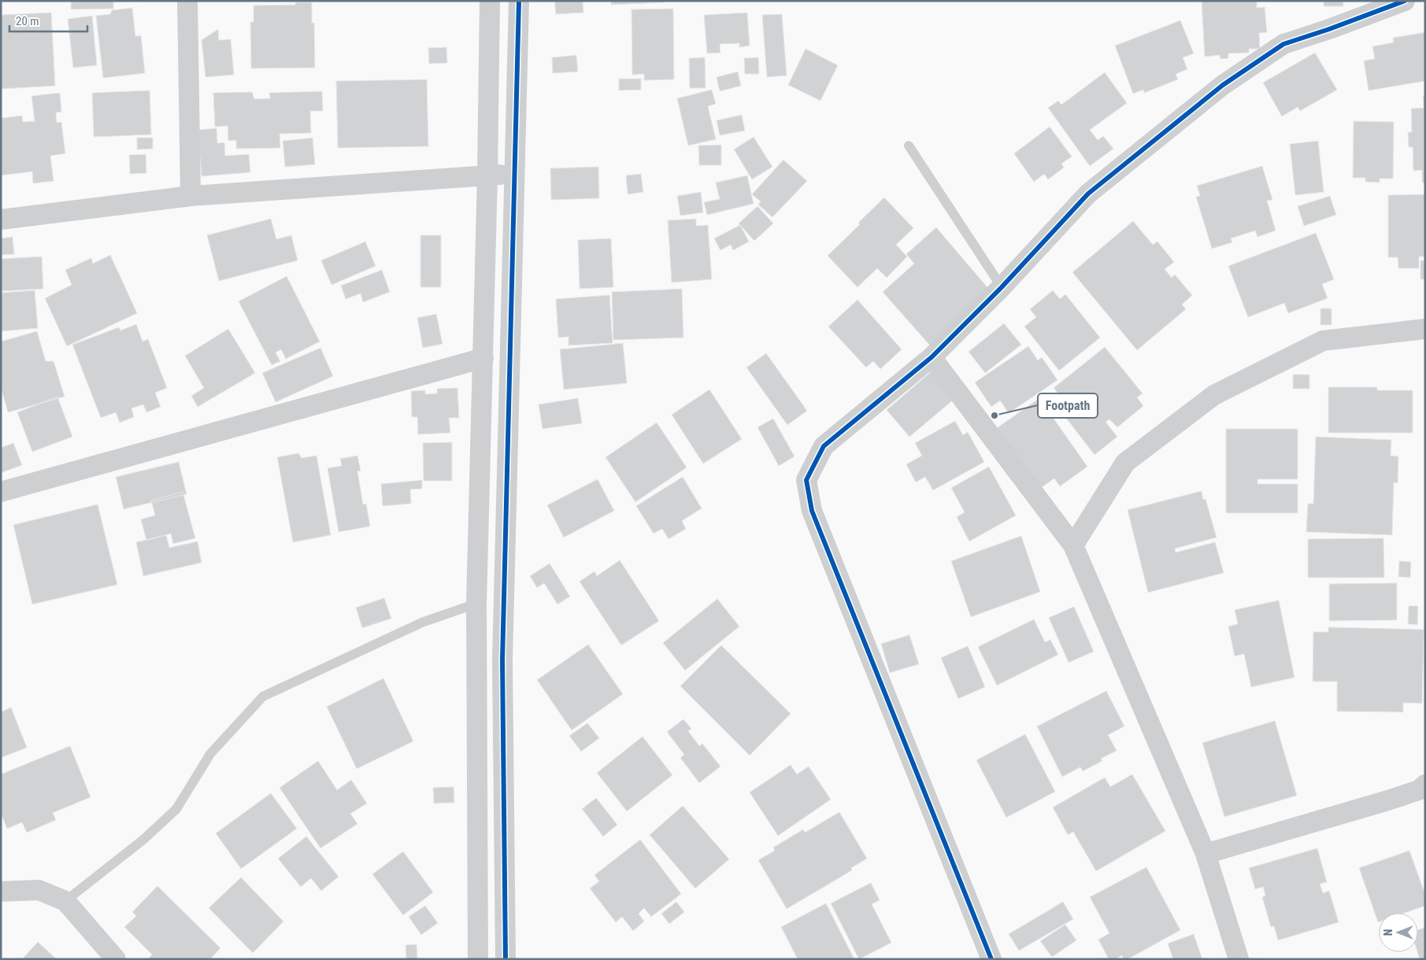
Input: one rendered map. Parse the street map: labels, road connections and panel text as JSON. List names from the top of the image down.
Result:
{
  "places": ["Footpath"],
  "scale_bar": "20 m",
  "north": "left"
}
